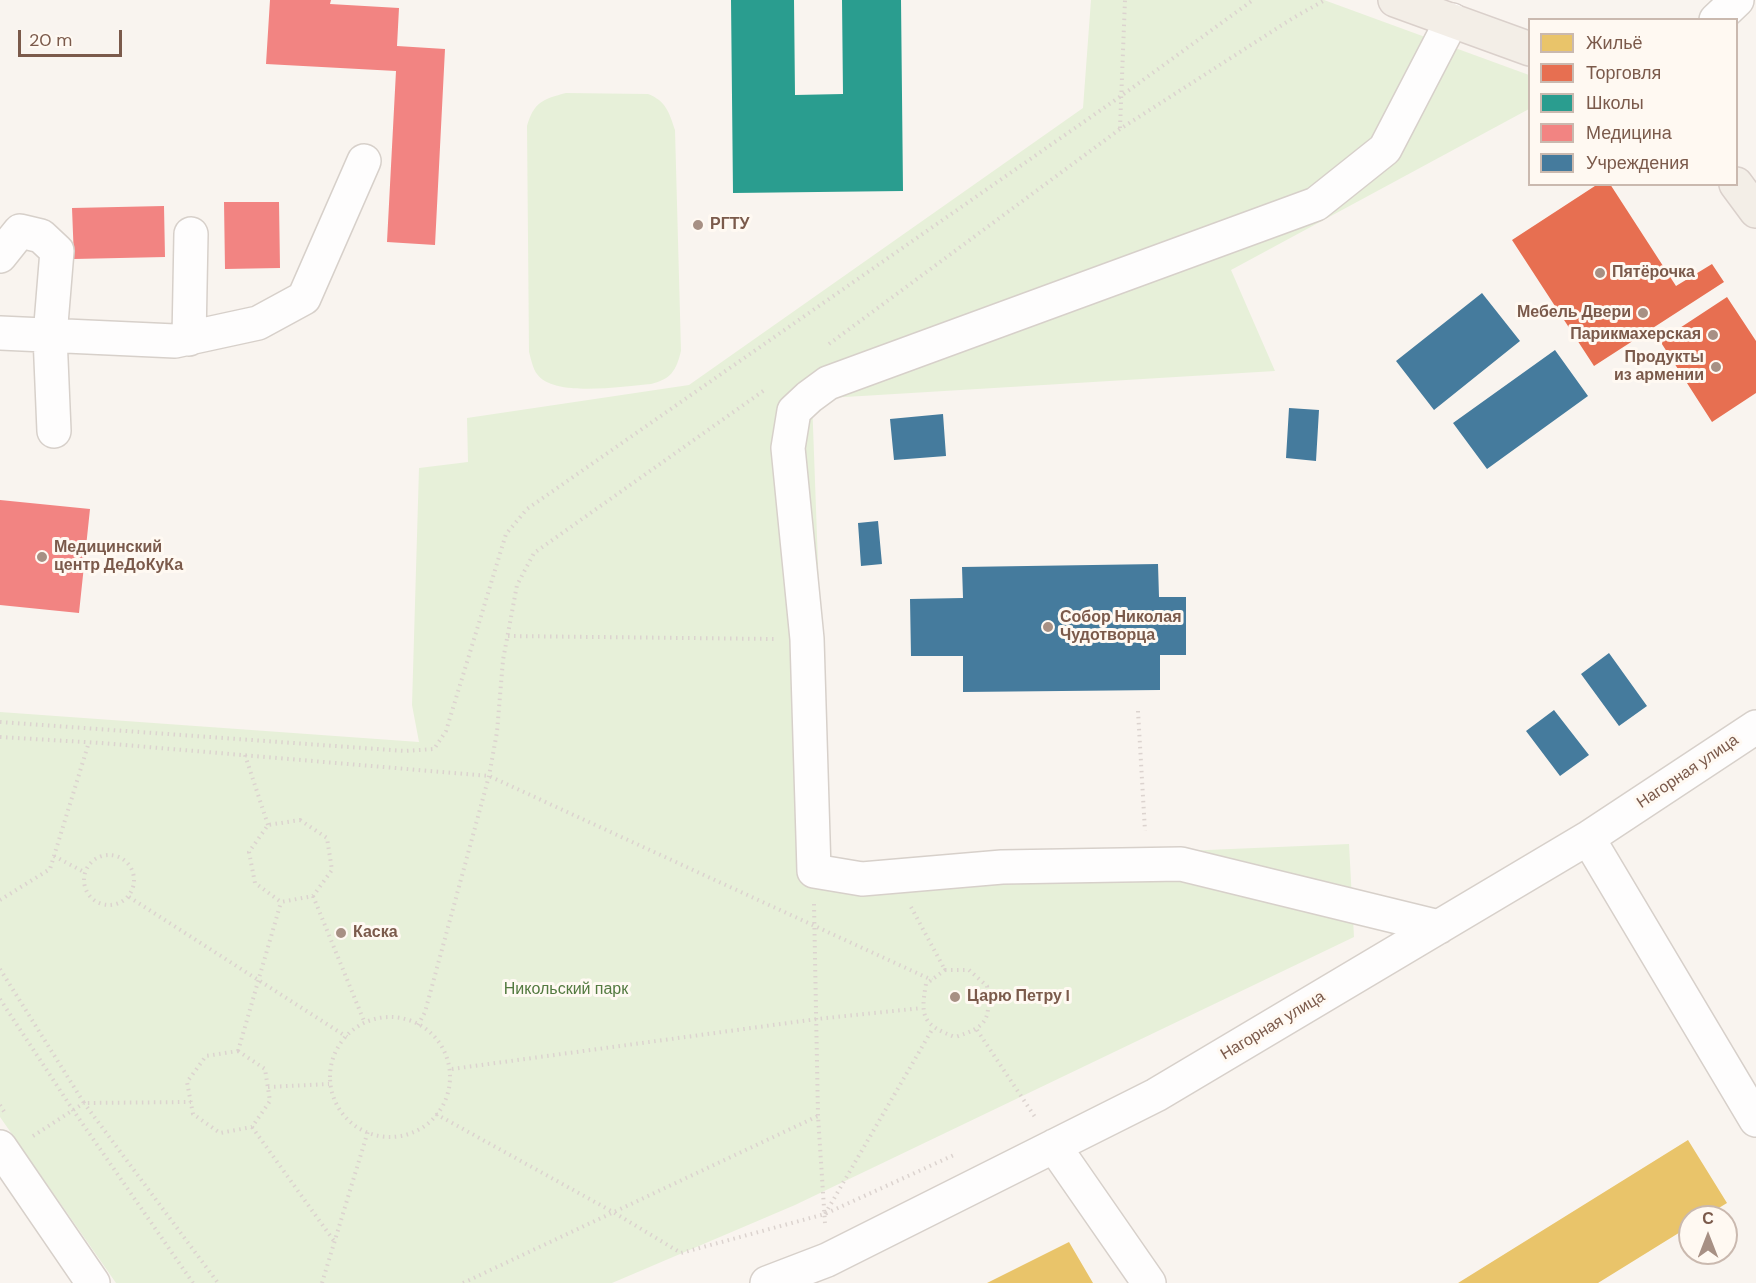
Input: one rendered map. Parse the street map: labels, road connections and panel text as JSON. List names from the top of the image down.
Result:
{
  "streets": {
    "street": ["Нагорная улица"]
  },
  "parks": ["Никольский парк"],
  "places": [
    "РГТУ",
    "Пятёрочка",
    "Мебель Двери",
    "Парикмахерская",
    "Продукты из армении",
    "Медицинский центр ДеДоКуКа",
    "Собор Николая Чудотворца",
    "Каска",
    "Царю Петру I"
  ],
  "legend": [
    "Жильё",
    "Торговля",
    "Школы",
    "Медицина",
    "Учреждения"
  ],
  "scale_bar": "20 m",
  "north": "top"
}
